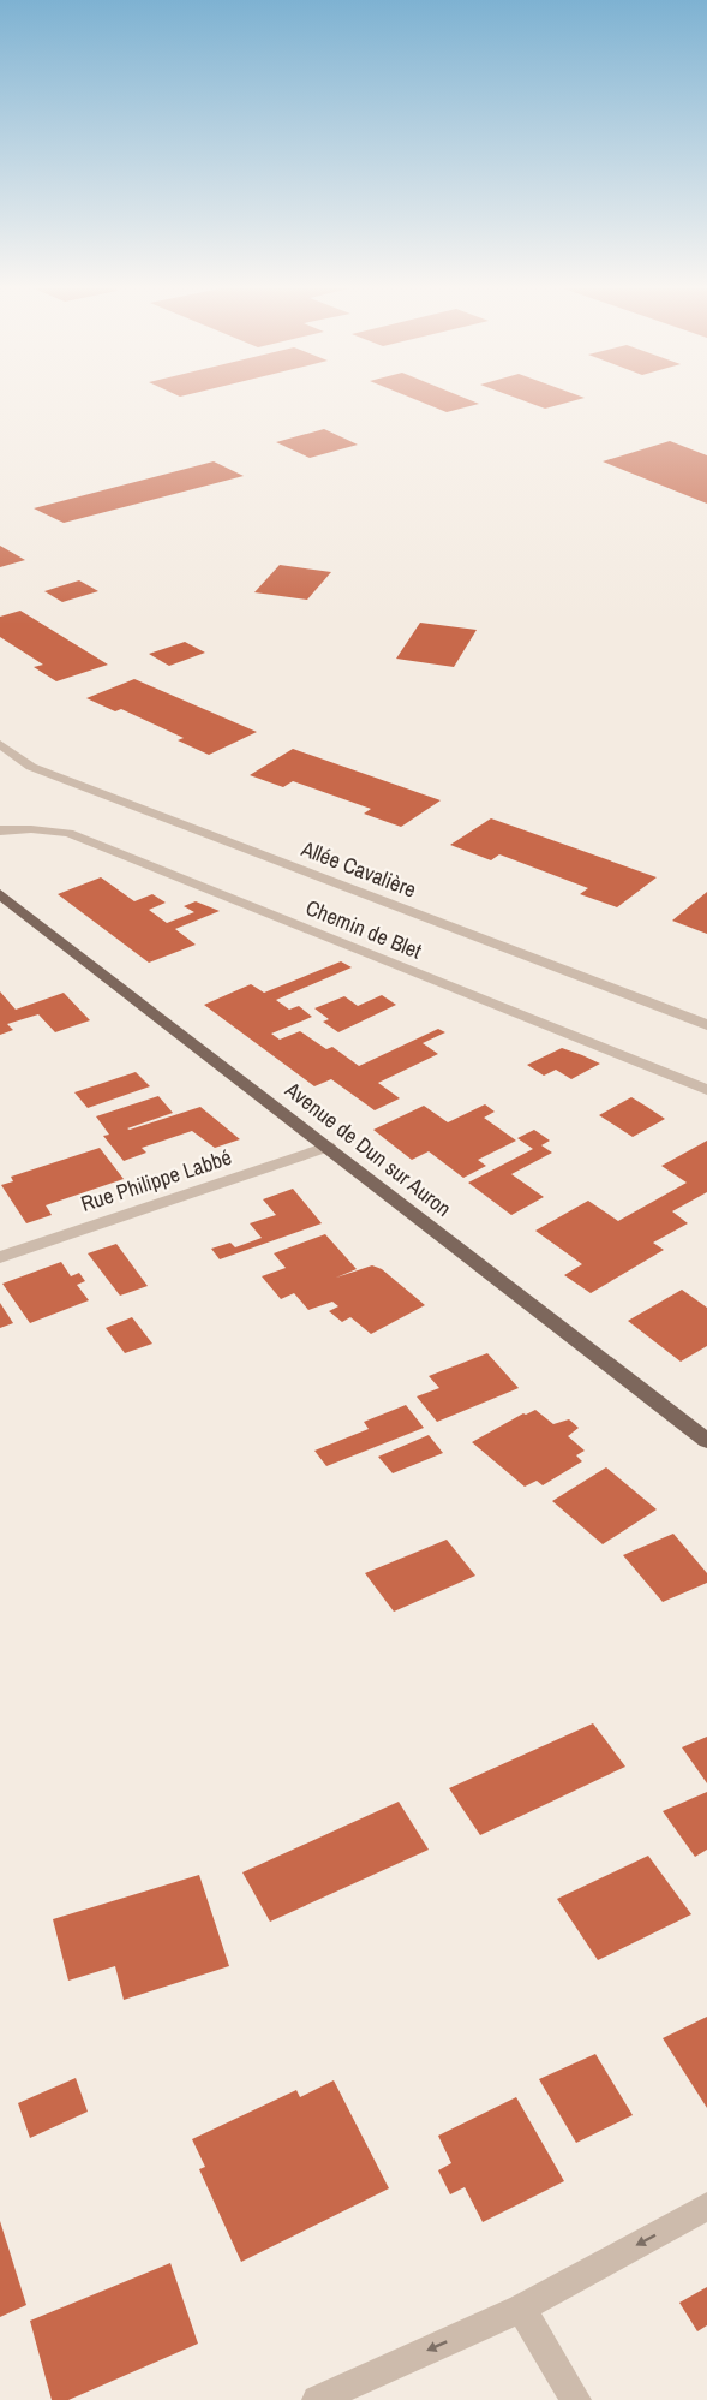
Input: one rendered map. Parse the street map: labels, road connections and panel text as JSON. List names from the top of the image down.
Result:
{
  "streets": {
    "main road": ["Avenue de Dun sur Auron"],
    "street": ["Allée Cavalière", "Chemin de Blet", "Rue Philippe Labbé"]
  },
  "crossings": [
    ["Avenue de Dun sur Auron", "Rue Philippe Labbé"]
  ]
}
